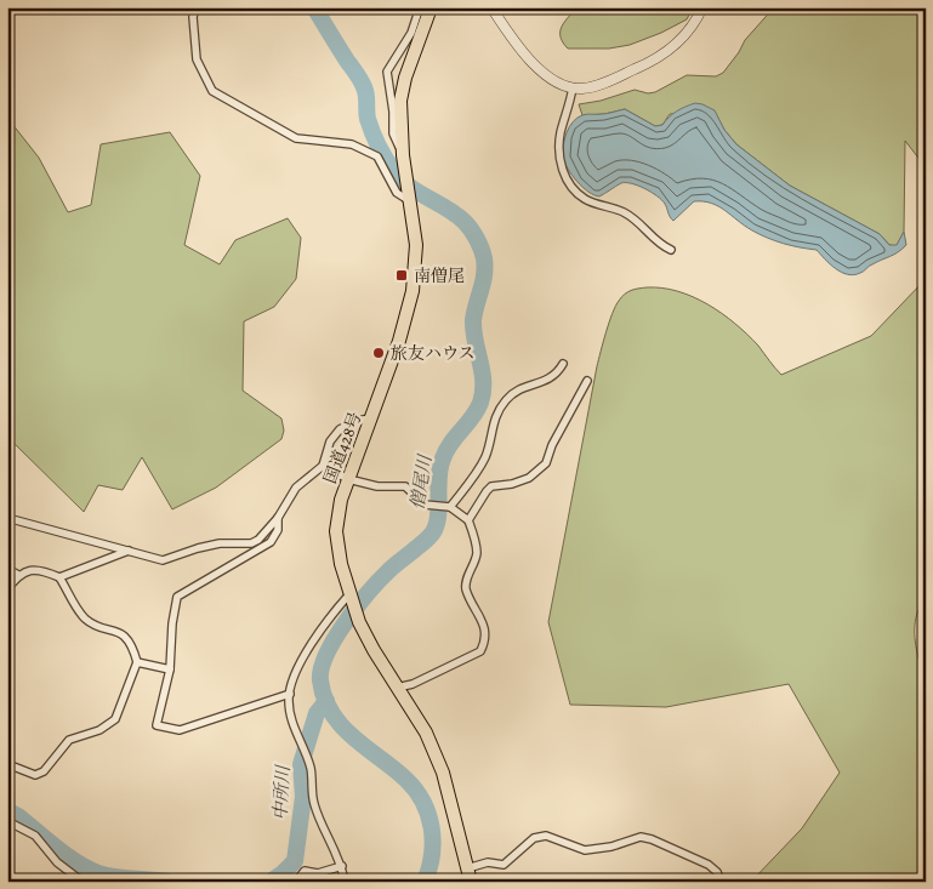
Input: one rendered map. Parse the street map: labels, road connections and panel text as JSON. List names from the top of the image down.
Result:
{
  "streets": {
    "highway": ["国道428号"]
  },
  "water": ["僧尾川", "中所川"],
  "places": {
    "transit": ["南僧尾"],
    "other": ["旅友ハウス"]
  }
}
